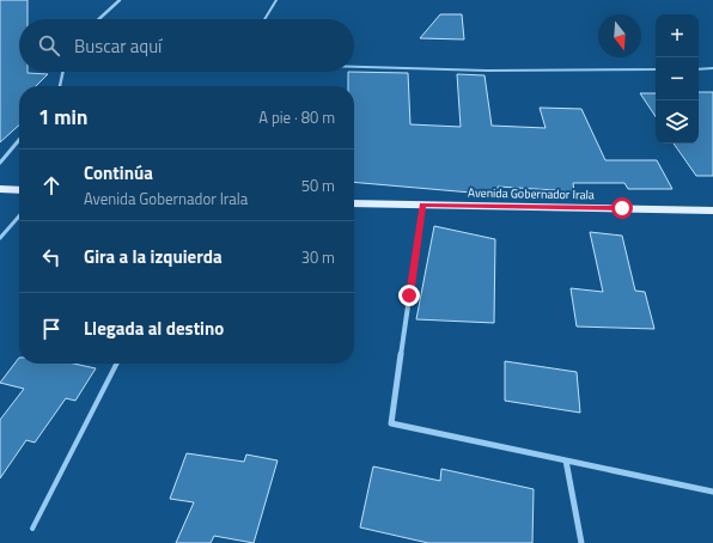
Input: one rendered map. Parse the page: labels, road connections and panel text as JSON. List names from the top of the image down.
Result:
{
  "streets": {
    "main road": ["Avenida Gobernador Irala"]
  },
  "north": "bottom",
  "page": {
    "map_buttons": ["+", "−"],
    "search": "Buscar aquí",
    "heading": ["1 min", "A pie · 80 m"],
    "list": [
      ["Continúa", "Avenida Gobernador Irala", "50 m"],
      ["Gira a la izquierda", "30 m"],
      "Llegada al destino"
    ]
  }
}
